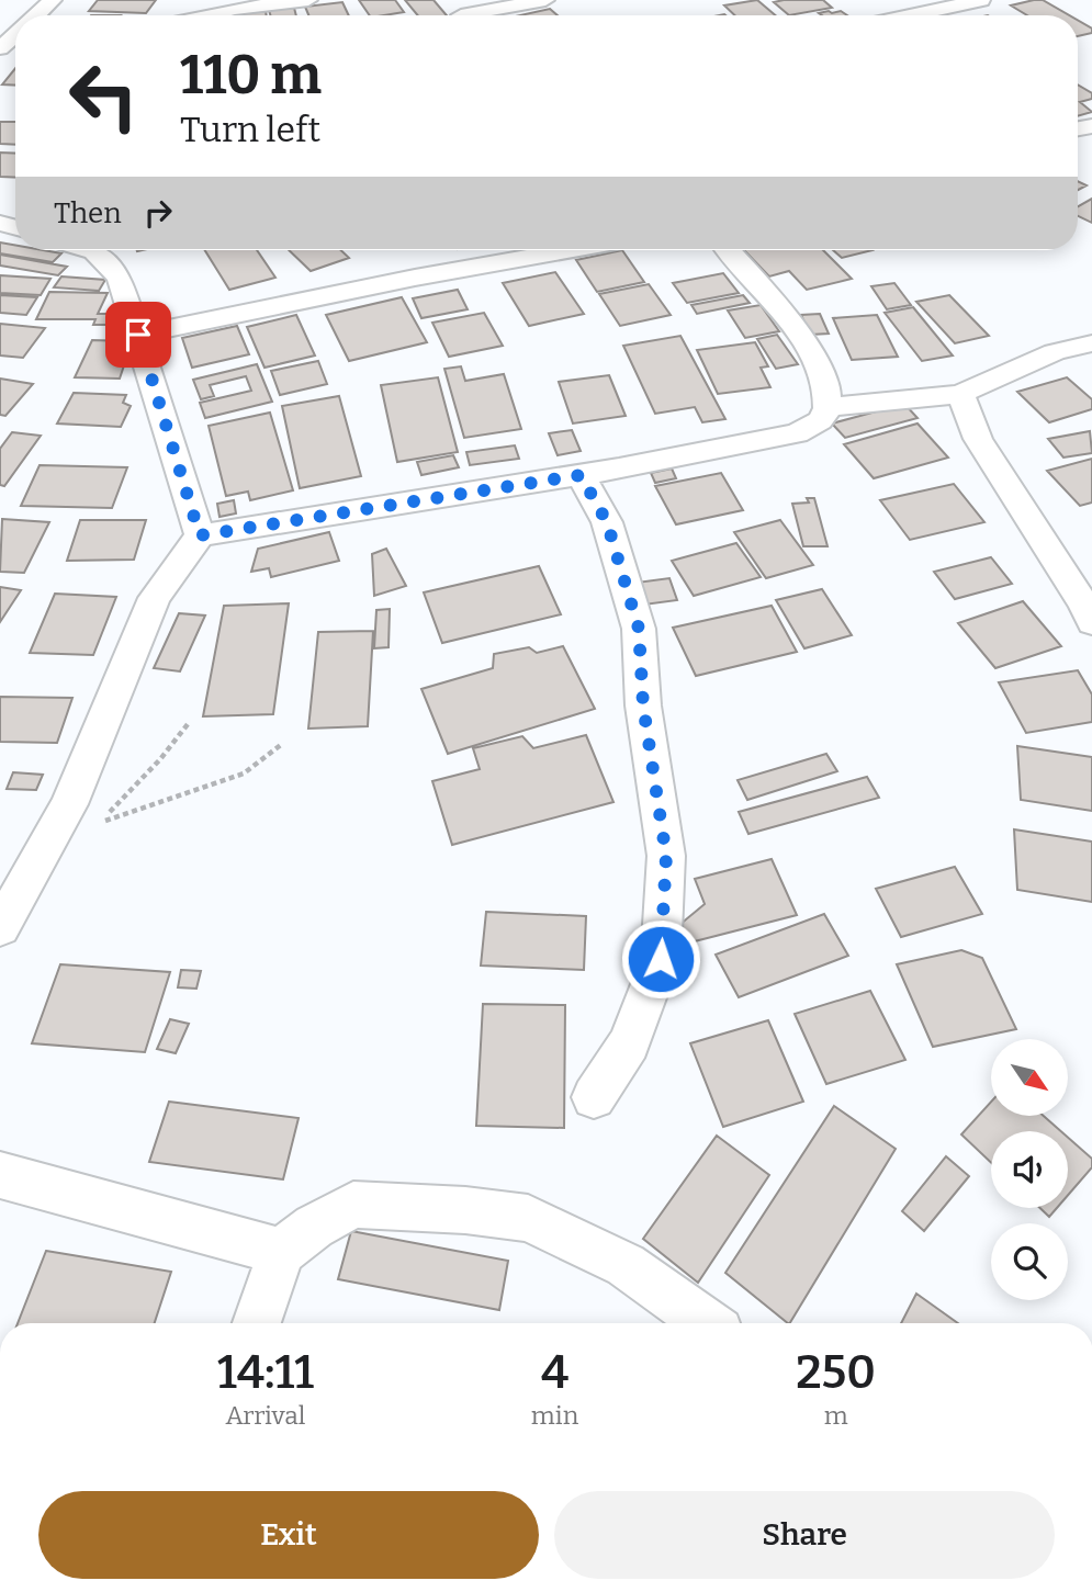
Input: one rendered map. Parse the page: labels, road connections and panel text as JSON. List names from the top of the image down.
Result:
{
  "north": "bottom right",
  "page": {
    "turn": ["110 m", "Turn left"],
    "then": "Then",
    "eta": [
      "14:11",
      "Arrival",
      "4",
      "min",
      "250",
      "m"
    ],
    "buttons": ["Exit", "Share"]
  }
}
